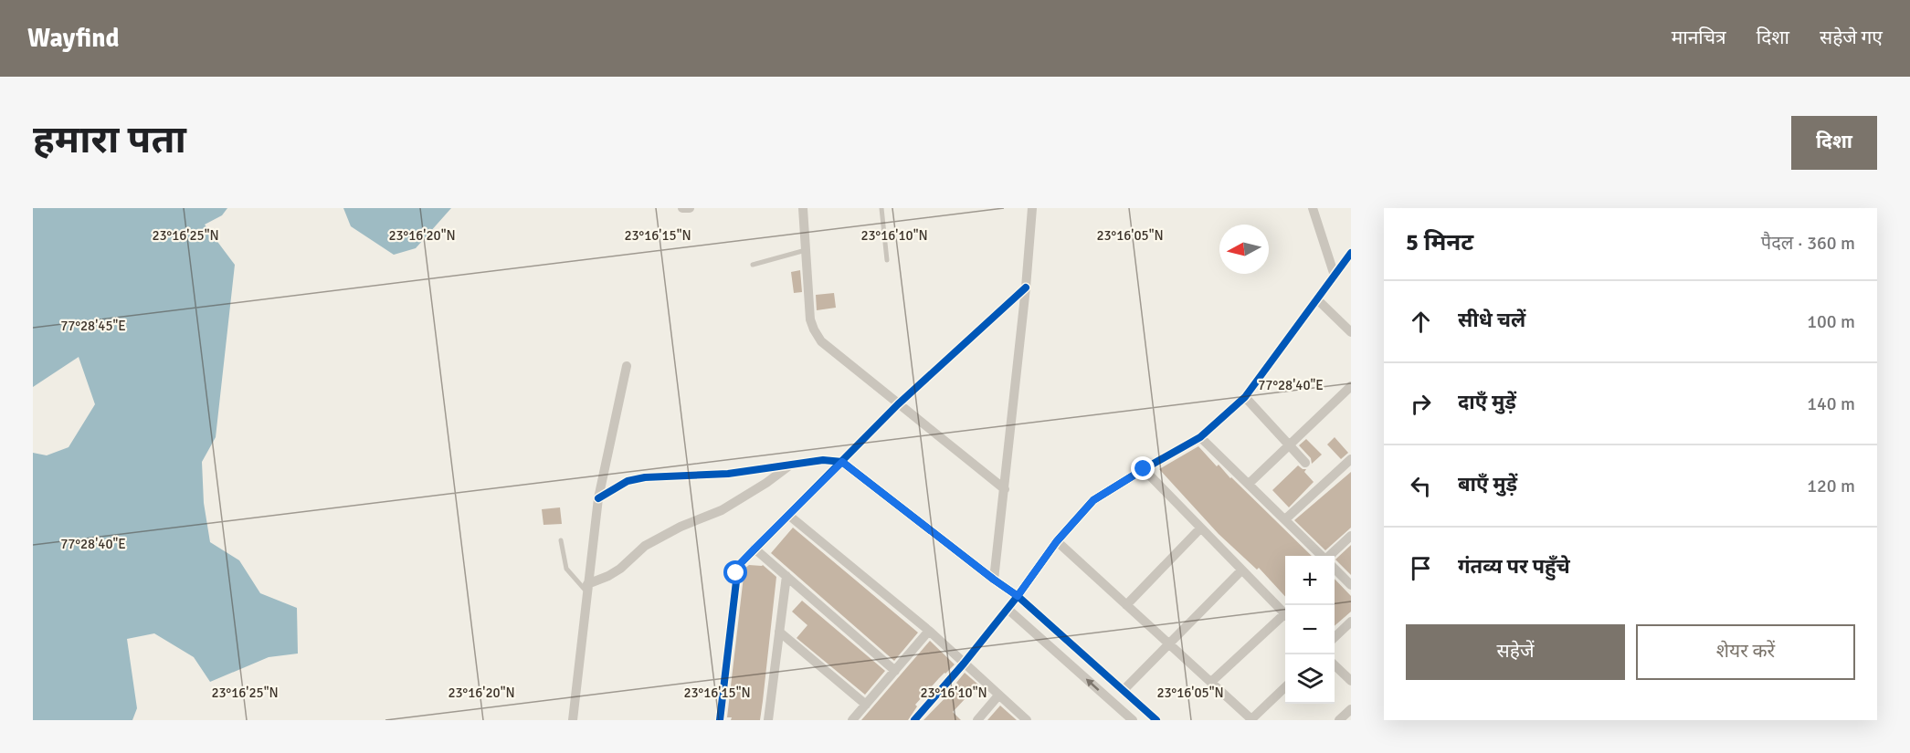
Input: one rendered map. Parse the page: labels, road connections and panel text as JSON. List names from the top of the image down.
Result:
{
  "north": "left",
  "page": {
    "header": "Wayfind",
    "nav": ["मानचित्र", "दिशा", "सहेजे गए"],
    "buttons": [
      "दिशा",
      ["सहेजें", "शेयर करें"]
    ],
    "title": "हमारा पता",
    "heading": ["5 मिनट", "पैदल · 360 m"],
    "list": [
      ["सीधे चलें", "100 m"],
      ["दाएँ मुड़ें", "140 m"],
      ["बाएँ मुड़ें", "120 m"],
      "गंतव्य पर पहुँचे"
    ],
    "map_buttons": ["+", "−"]
  },
  "coordinates": [
    "23°16'25\"N",
    "23°16'20\"N",
    "23°16'15\"N",
    "23°16'10\"N",
    "23°16'05\"N",
    "77°28'45\"E",
    "77°28'40\"E"
  ]
}
